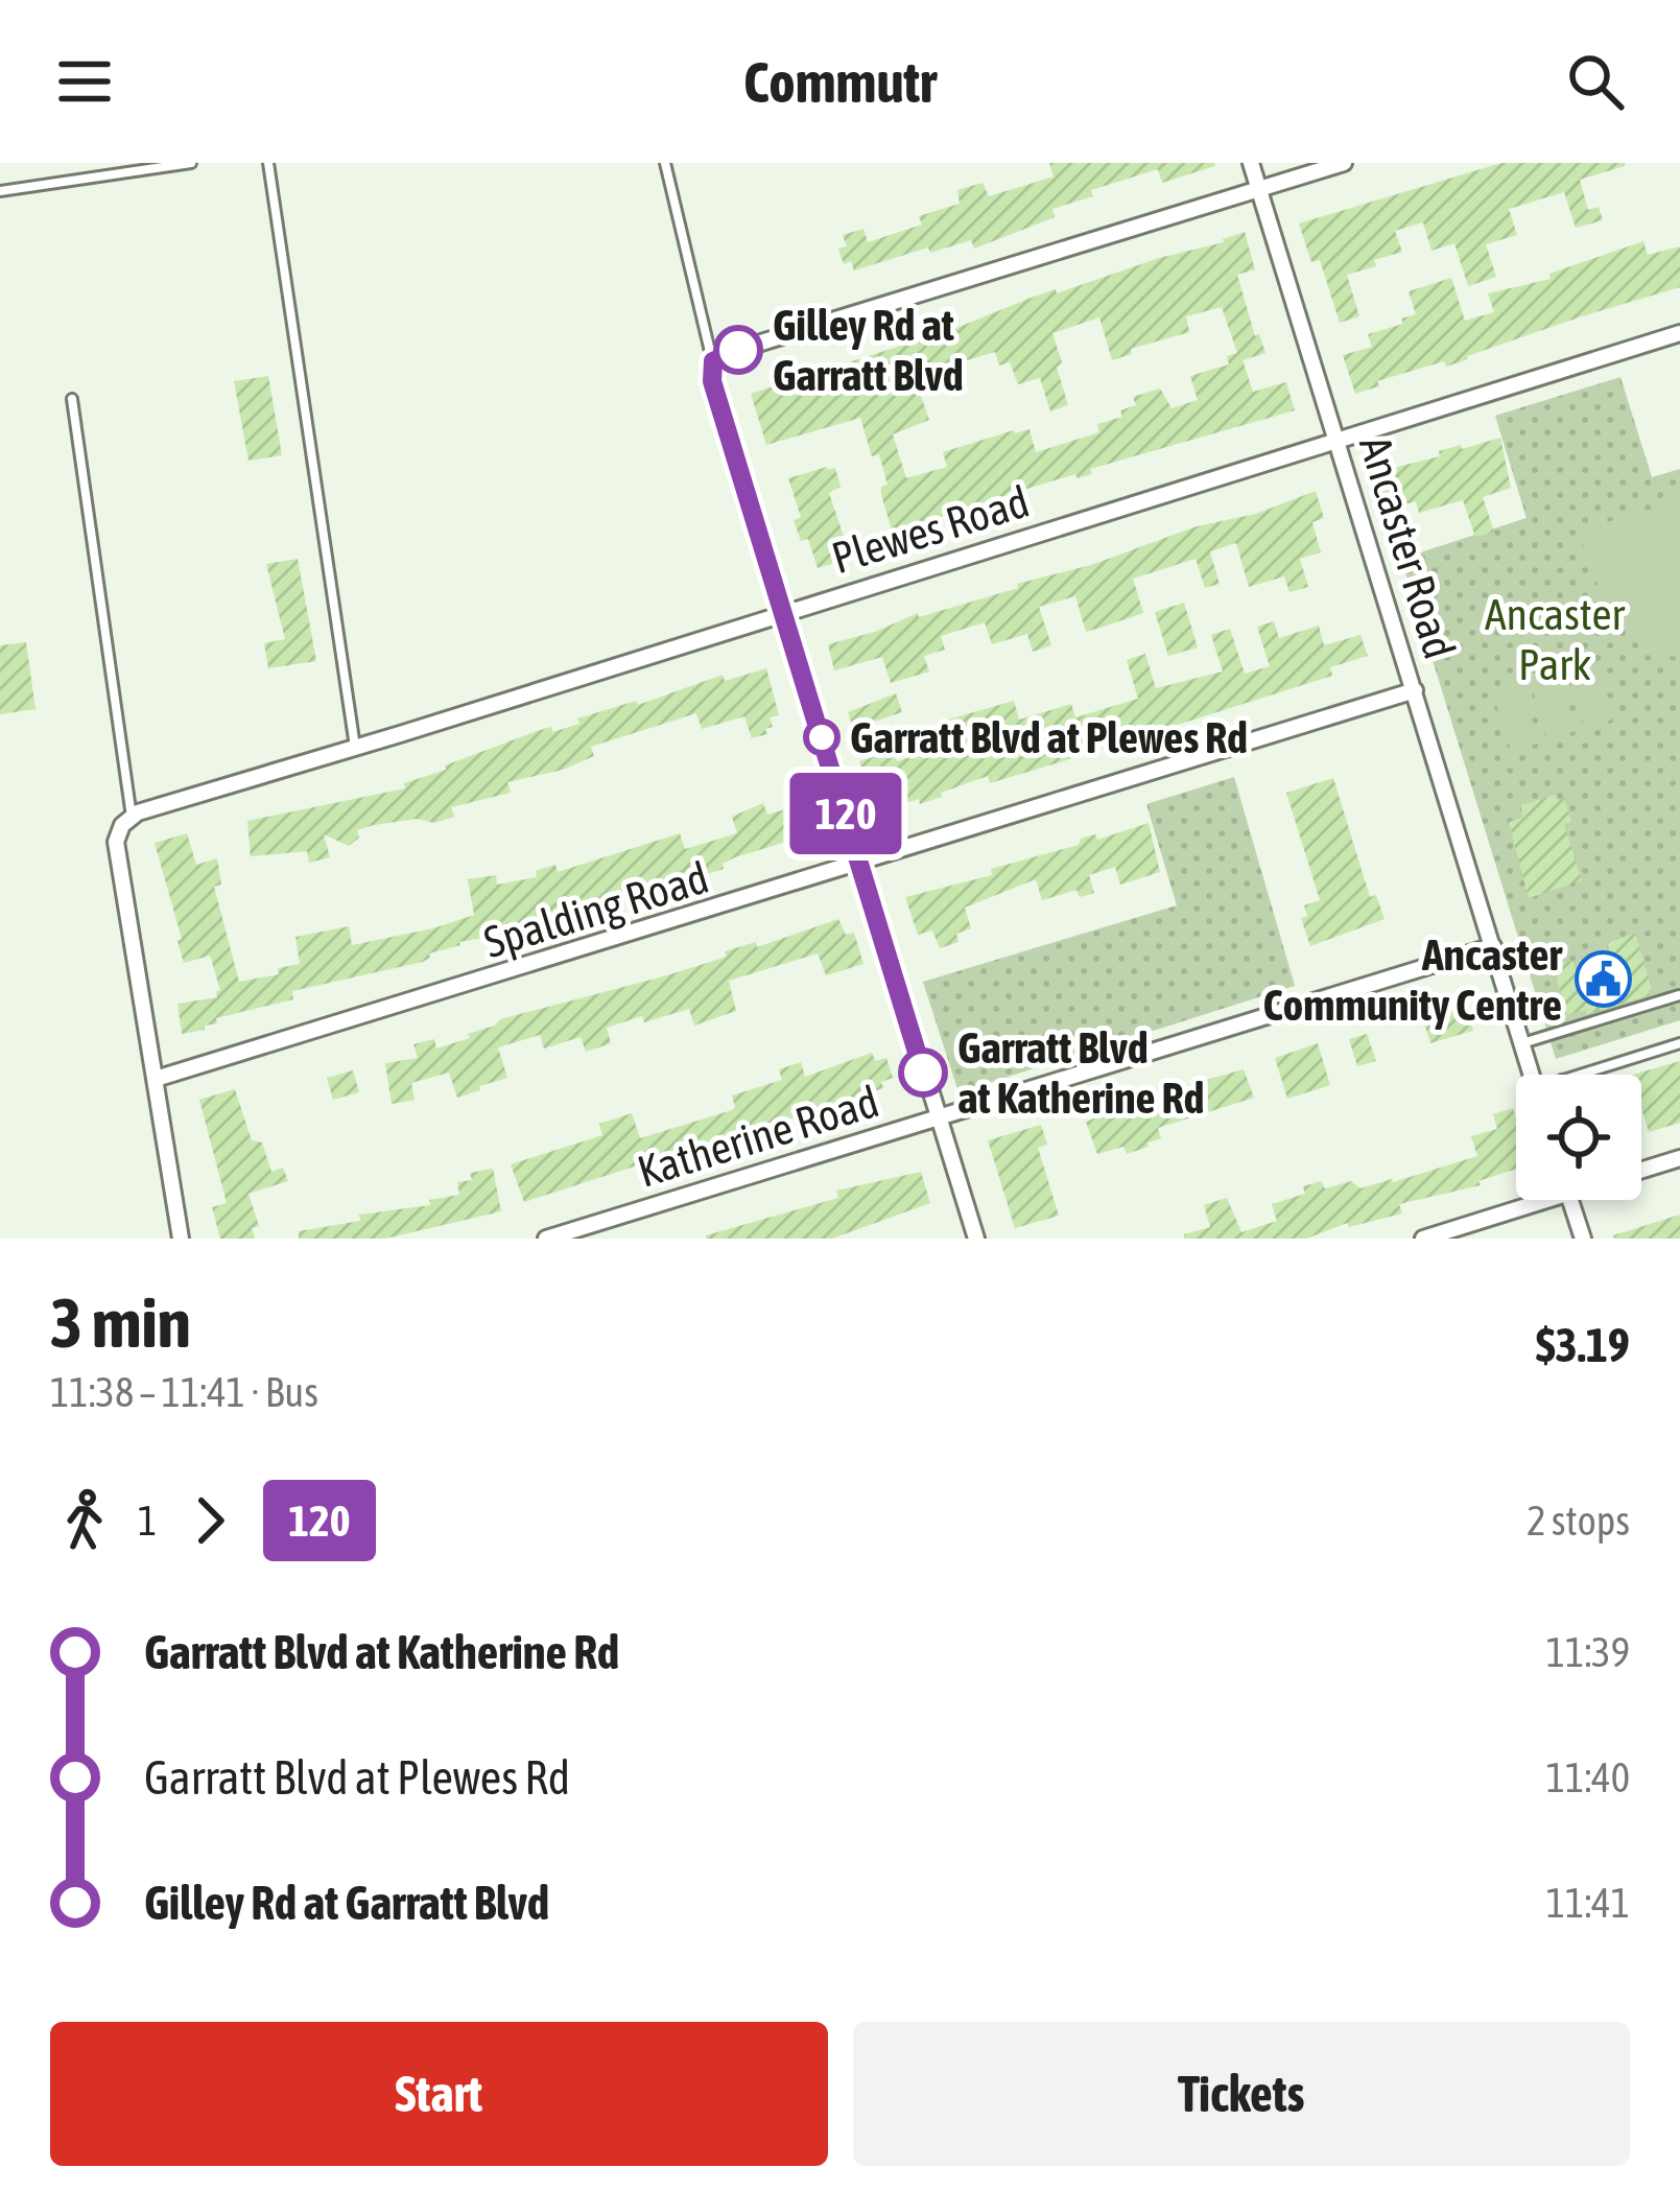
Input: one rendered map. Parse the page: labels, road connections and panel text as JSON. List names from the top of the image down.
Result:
{
  "streets": {
    "street": [
      "Plewes Road",
      "Ancaster Road",
      "Spalding Road",
      "Katherine Road"
    ]
  },
  "crossings": [
    ["Plewes Road", "Ancaster Road"],
    ["Ancaster Road", "Spalding Road"],
    ["Ancaster Road", "Katherine Road"]
  ],
  "parks": ["Ancaster Park"],
  "places": {
    "other": ["Gilley Rd at Garratt Blvd", "Garratt Blvd at Plewes Rd", "Garratt Blvd at Katherine Rd"],
    "public building": ["Ancaster Community Centre"]
  },
  "lines": ["bus line 120"],
  "page": {
    "header": "Commutr",
    "on_map": "120",
    "heading": ["3 min", "11:38 – 11:41 · Bus", "$3.19"],
    "legs": ["1", "120", "2 stops"],
    "list": [
      {
        "name": "Garratt Blvd at Katherine Rd",
        "value": "11:39"
      },
      {
        "name": "Garratt Blvd at Plewes Rd",
        "value": "11:40"
      },
      {
        "name": "Gilley Rd at Garratt Blvd",
        "value": "11:41"
      }
    ],
    "buttons": ["Start", "Tickets"]
  }
}
